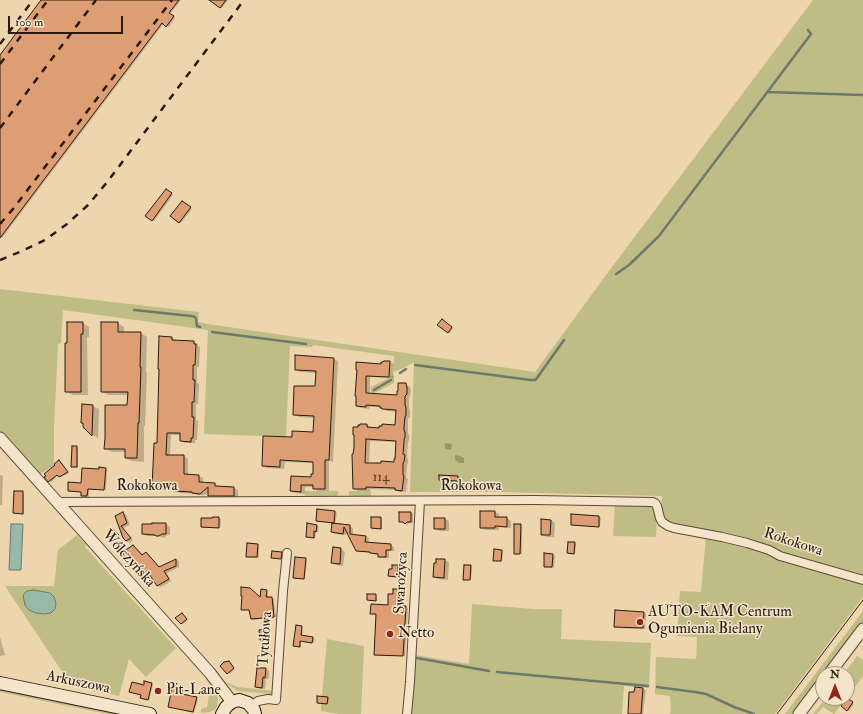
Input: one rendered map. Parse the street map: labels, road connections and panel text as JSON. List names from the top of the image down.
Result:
{
  "streets": {
    "main road": ["Arkuszowa"],
    "street": [
      "Rokokowa",
      "Wólczyńska",
      "Swarożyca",
      "Tytułowa"
    ]
  },
  "crossings": [
    ["Rokokowa", "Wólczyńska"],
    ["Rokokowa", "Swarożyca"]
  ],
  "places": ["AUTO-KAM Centrum Ogumienia Bielany", "Netto", "Pit-Lane"],
  "house_numbers": ["114"],
  "scale_bar": "100 m",
  "north": "top"
}
